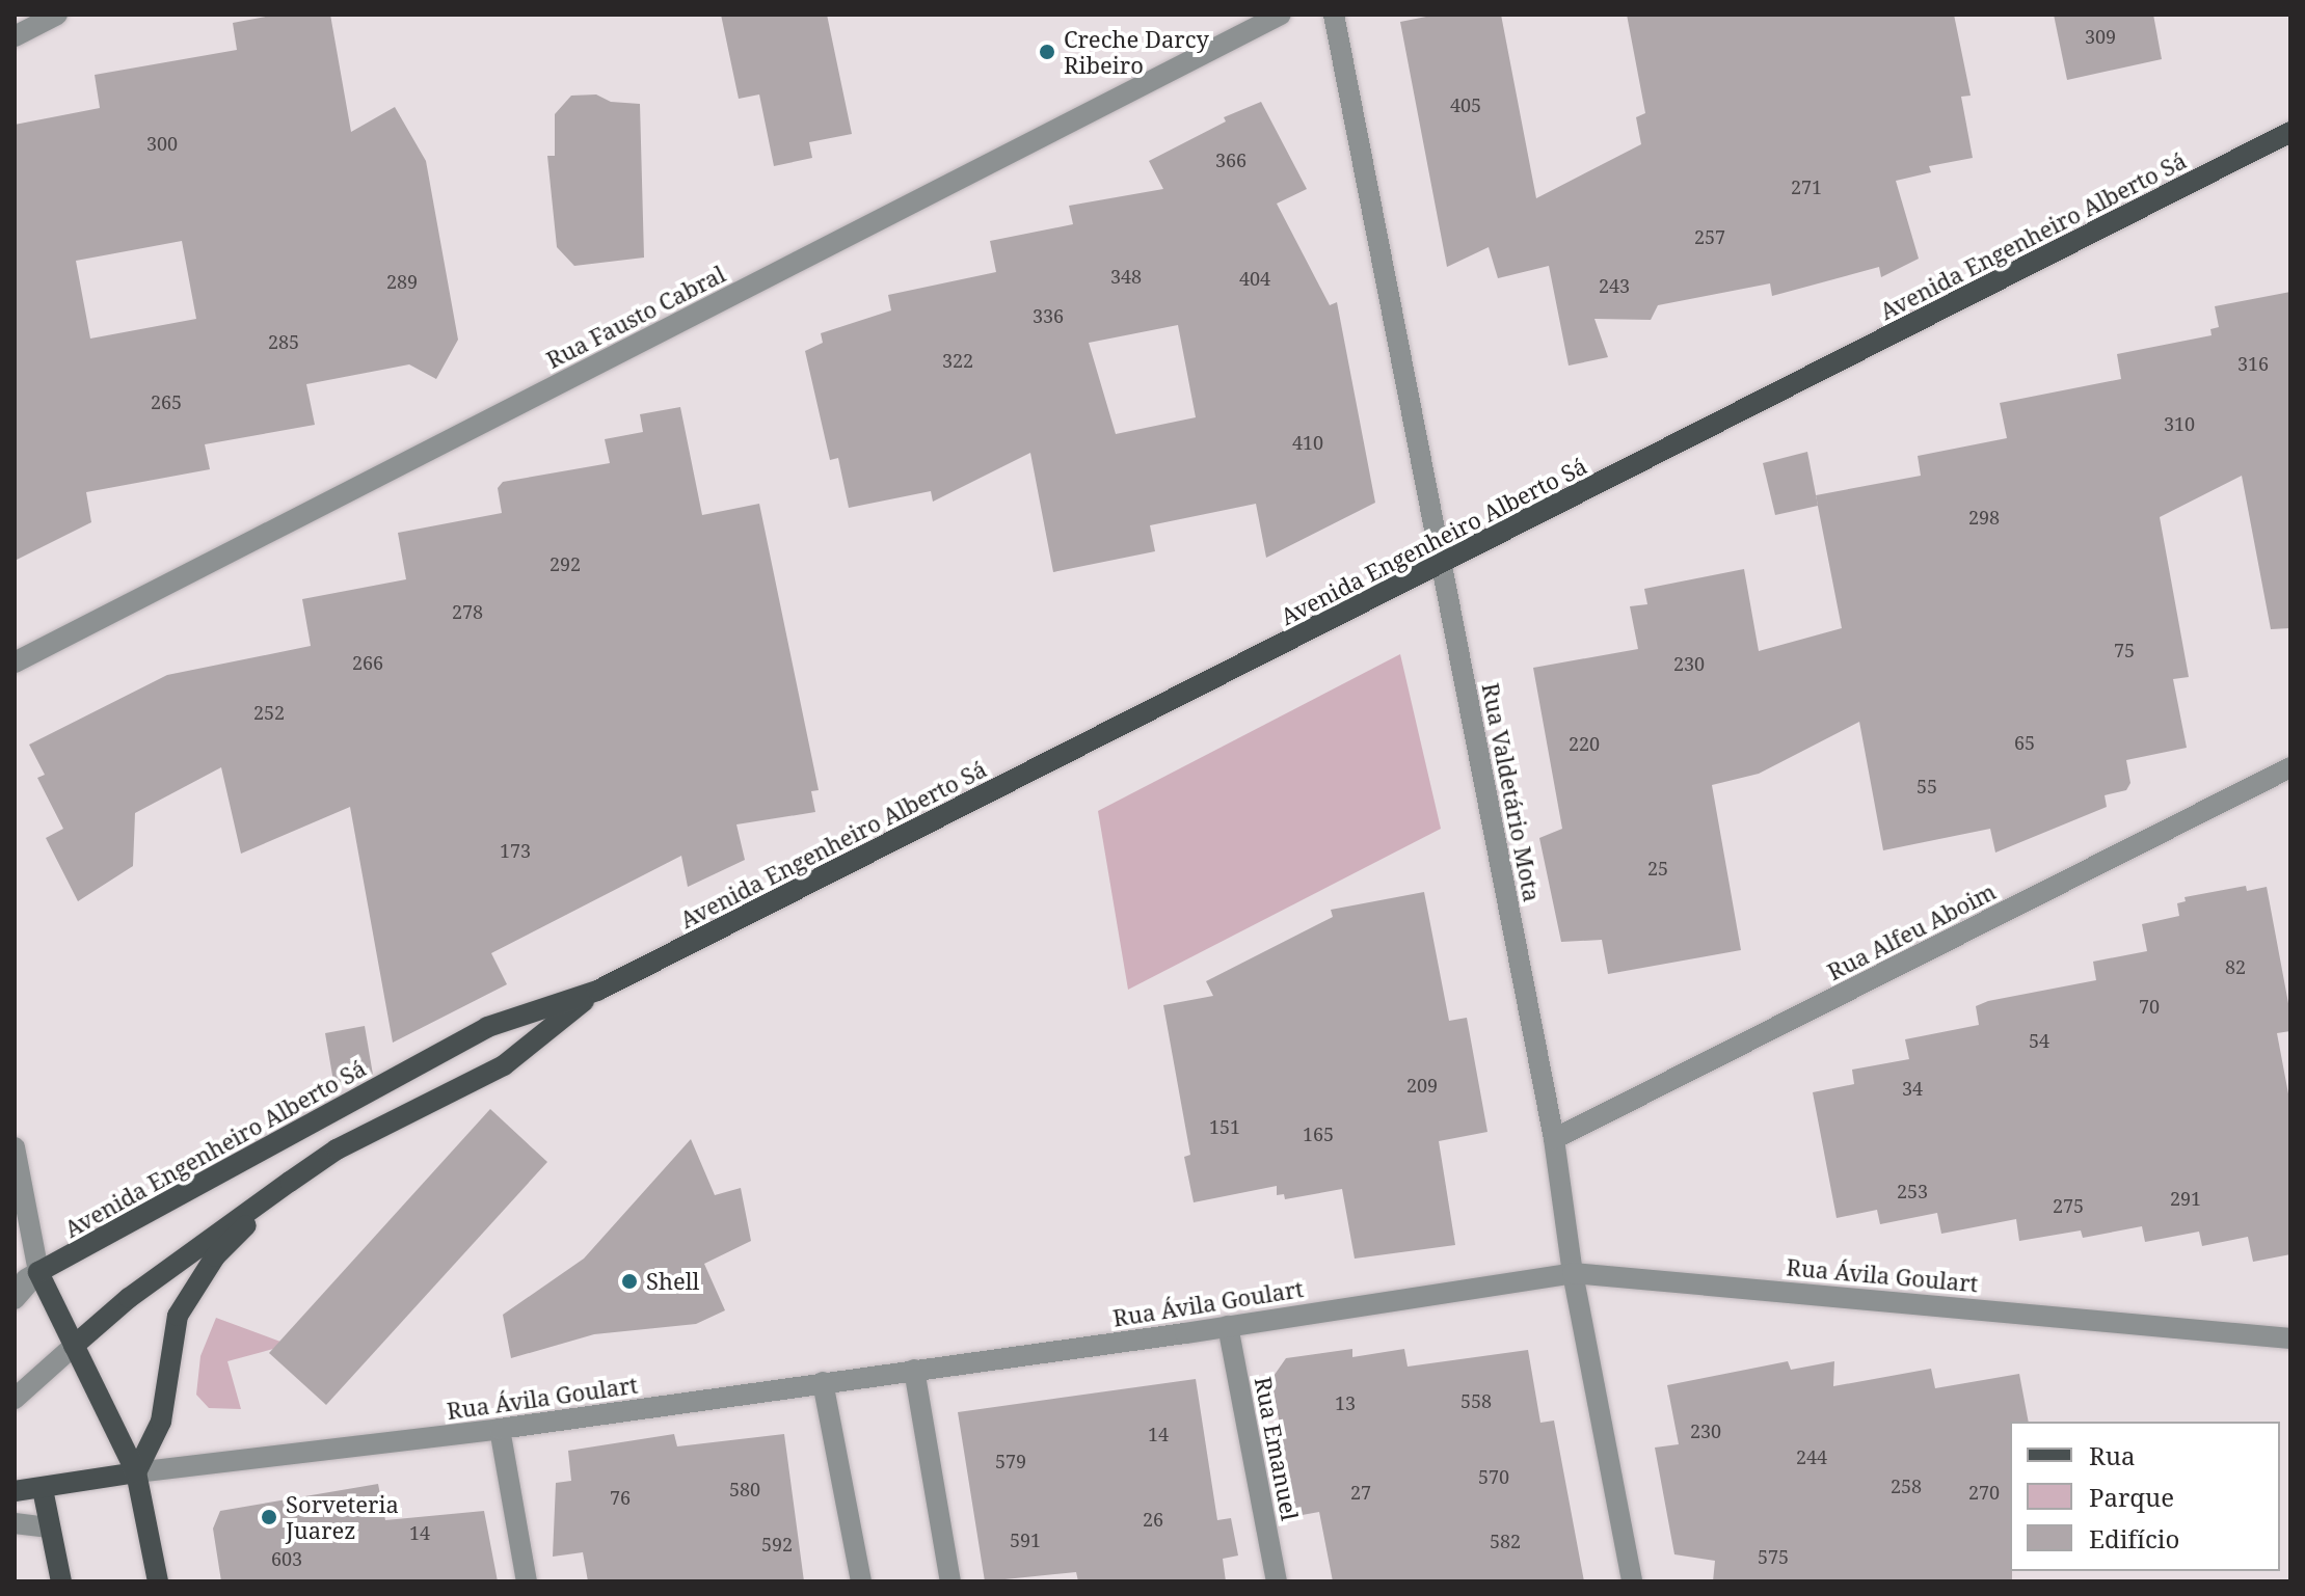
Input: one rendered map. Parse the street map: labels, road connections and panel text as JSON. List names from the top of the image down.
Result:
{
  "streets": {
    "main road": ["Avenida Engenheiro Alberto Sá"],
    "street": [
      "Rua Fausto Cabral",
      "Rua Valdetário Mota",
      "Rua Alfeu Aboim",
      "Rua Ávila Goulart",
      "Rua Emanuel"
    ]
  },
  "crossings": [
    ["Avenida Engenheiro Alberto Sá", "Rua Valdetário Mota"],
    ["Rua Valdetário Mota", "Rua Alfeu Aboim"],
    ["Rua Valdetário Mota", "Rua Ávila Goulart"],
    ["Rua Ávila Goulart", "Rua Emanuel"]
  ],
  "places": ["Creche Darcy Ribeiro", "Shell", "Sorveteria Juarez"],
  "house_numbers": [
    "309",
    "405",
    "300",
    "366",
    "271",
    "257",
    "348",
    "404",
    "289",
    "243",
    "336",
    "285",
    "322",
    "316",
    "265",
    "310",
    "410",
    "298",
    "292",
    "278",
    "75",
    "266",
    "230",
    "252",
    "65",
    "220",
    "55",
    "173",
    "25",
    "82",
    "70",
    "54",
    "209",
    "34",
    "151",
    "165",
    "253",
    "291",
    "275",
    "558",
    "13",
    "230",
    "14",
    "244",
    "579",
    "570",
    "258",
    "580",
    "27",
    "270",
    "76",
    "26",
    "14",
    "591",
    "582",
    "592",
    "575",
    "603"
  ],
  "legend": ["Rua", "Parque", "Edifício"]
}
